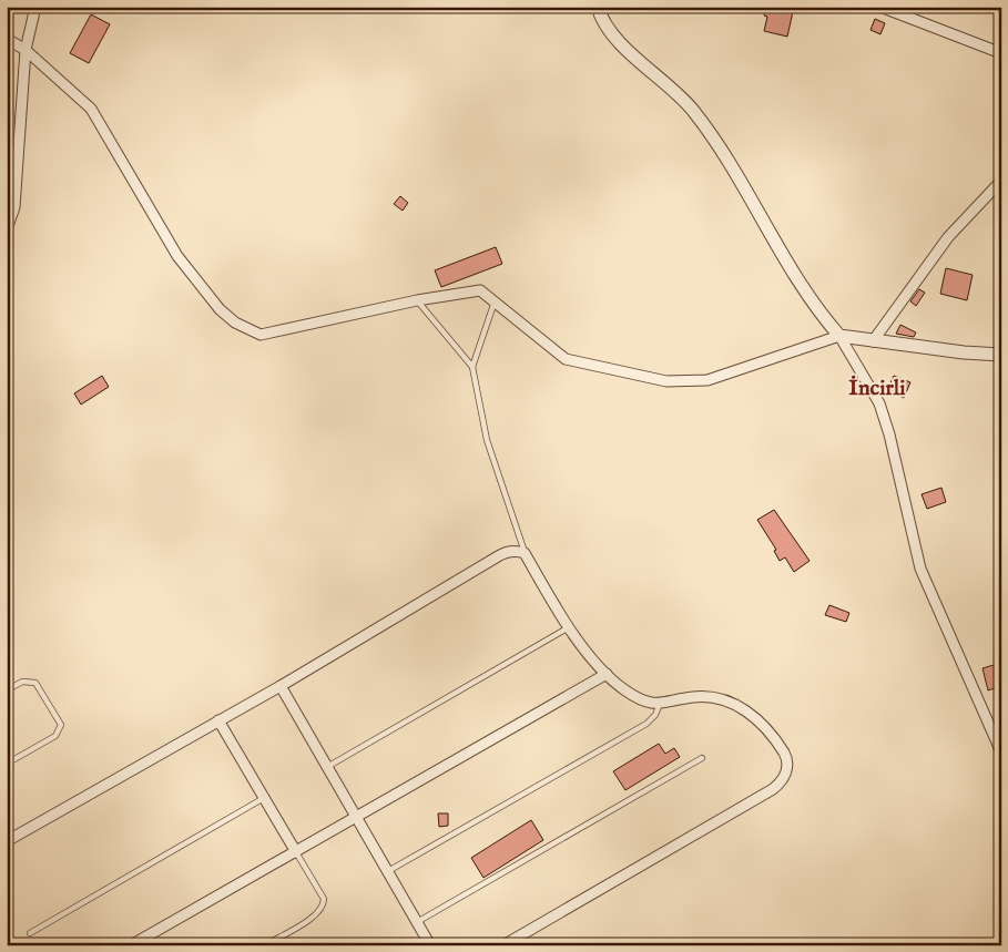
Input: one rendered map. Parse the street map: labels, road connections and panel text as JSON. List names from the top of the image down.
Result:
{
  "districts": ["İncirli"]
}
